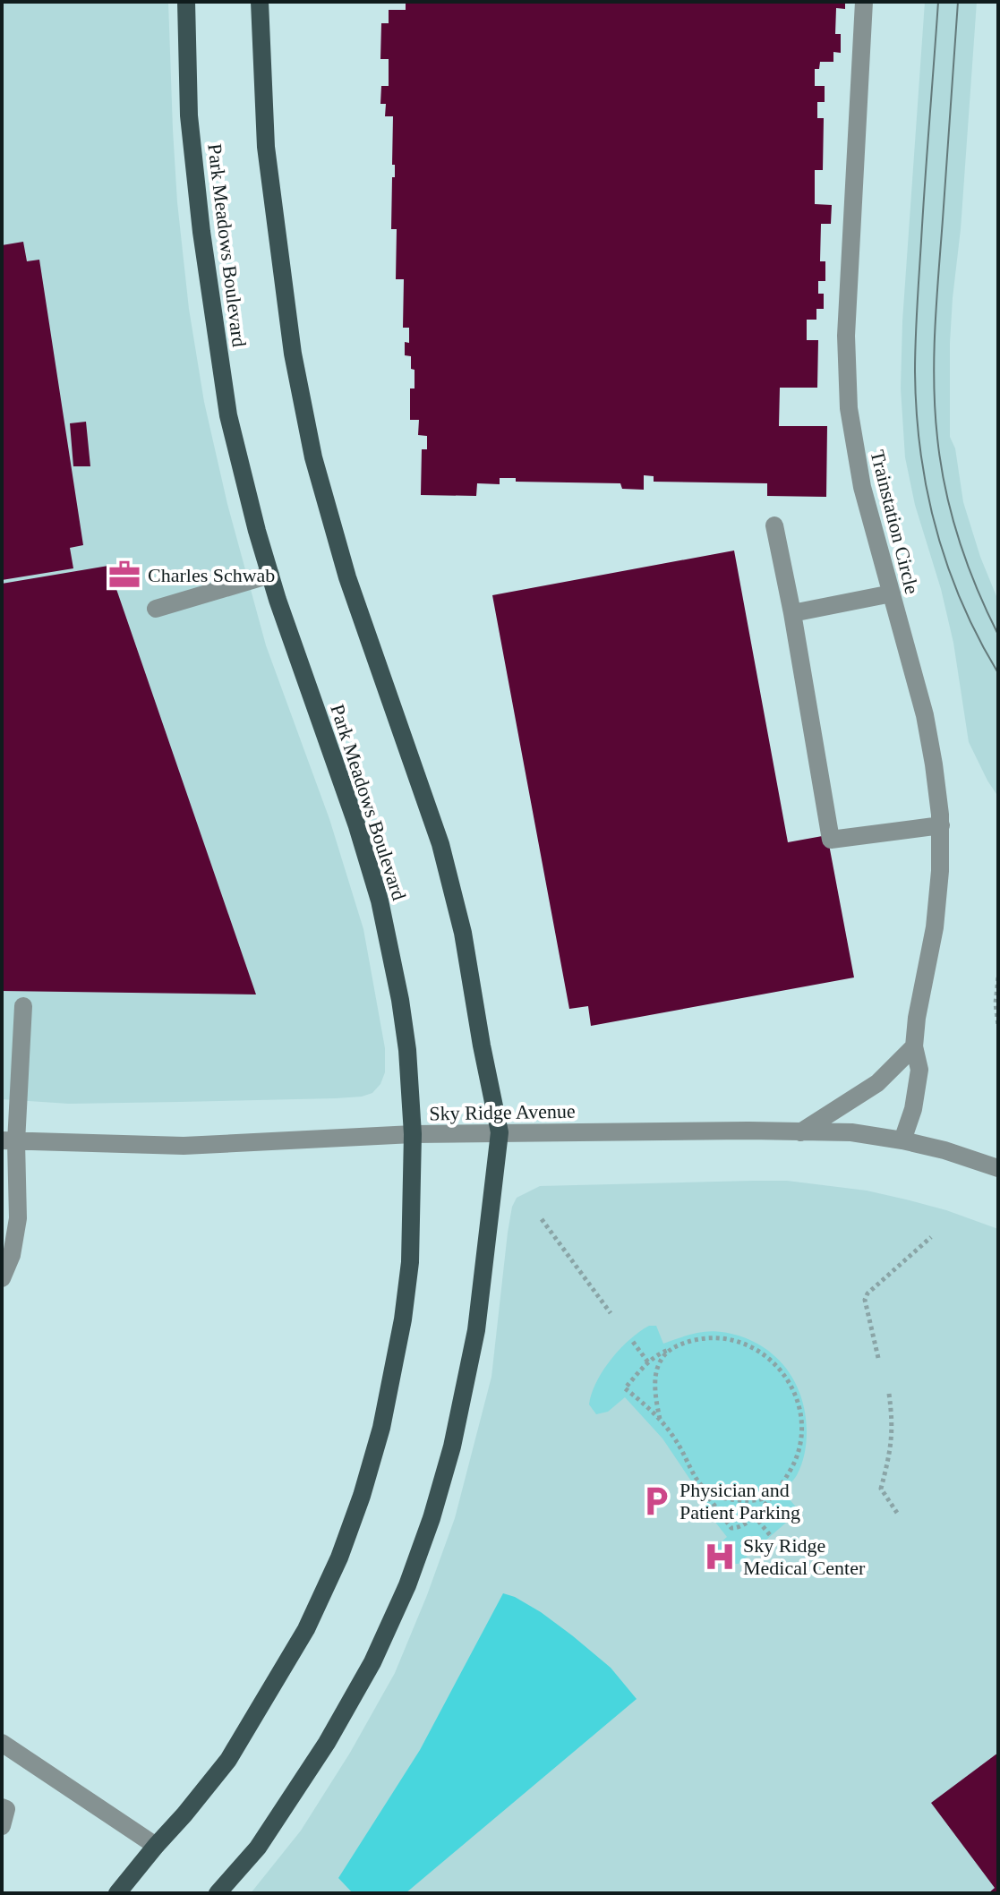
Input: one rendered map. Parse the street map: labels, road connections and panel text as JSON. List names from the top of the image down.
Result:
{
  "streets": {
    "main road": ["Park Meadows Boulevard"],
    "street": ["Trainstation Circle", "Sky Ridge Avenue"]
  },
  "crossings": [
    ["Park Meadows Boulevard", "Sky Ridge Avenue"],
    ["Trainstation Circle", "Sky Ridge Avenue"]
  ],
  "places": {
    "office": ["Charles Schwab"],
    "parking": ["Physician and Patient Parking"],
    "hospital": ["Sky Ridge Medical Center"]
  }
}
